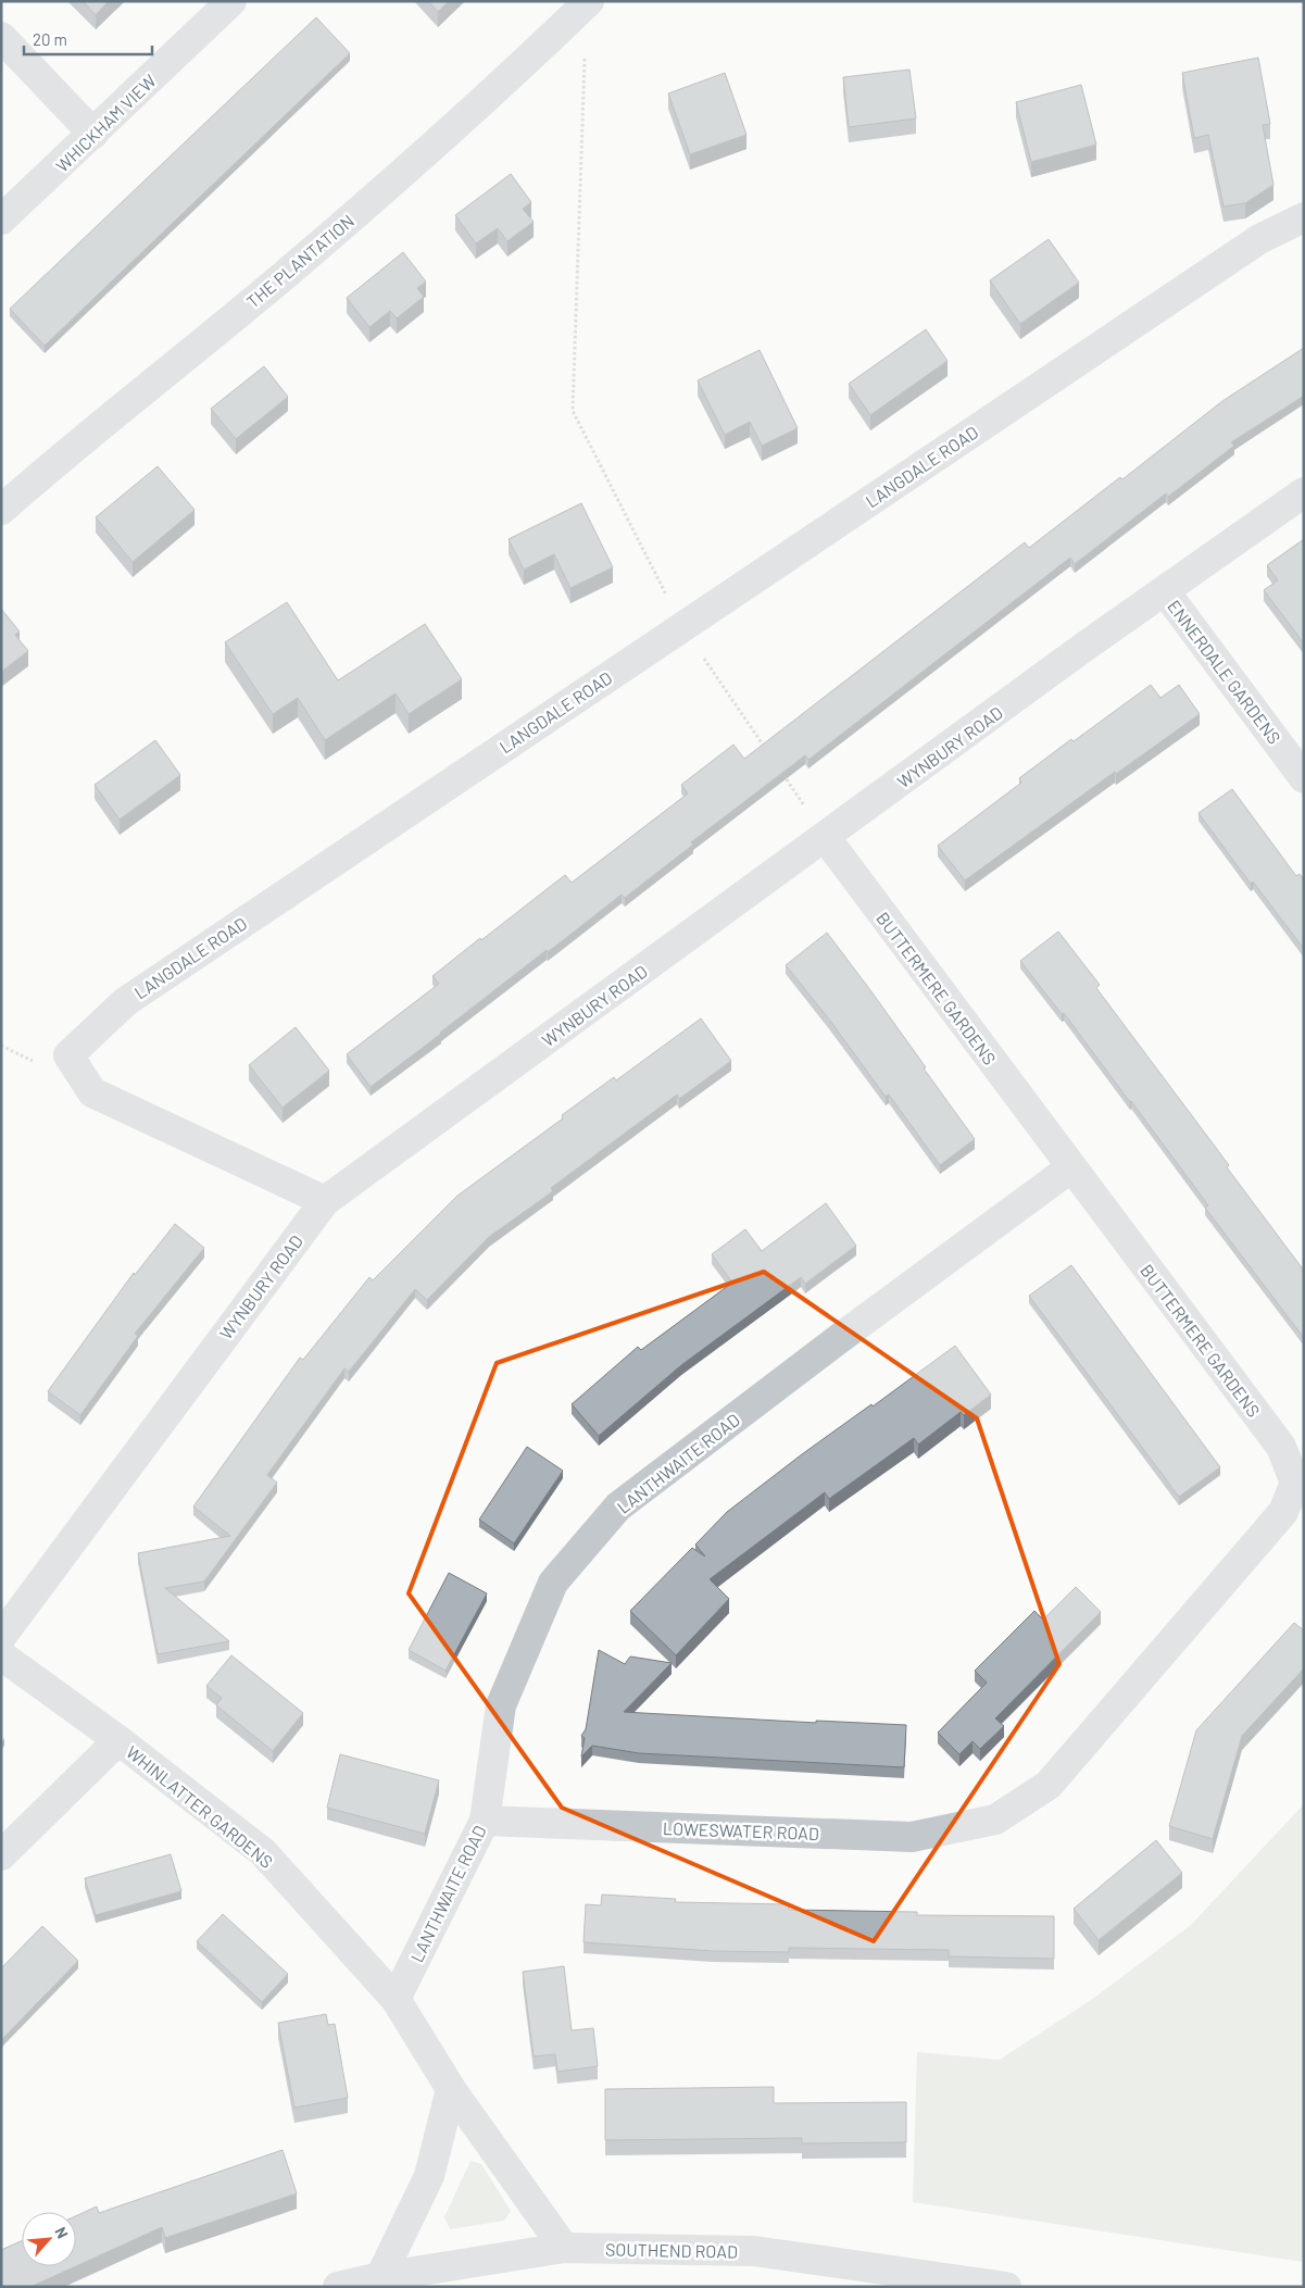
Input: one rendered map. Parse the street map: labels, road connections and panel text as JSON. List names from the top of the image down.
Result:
{
  "streets": {
    "street": [
      "WHICKHAM VIEW",
      "THE PLANTATION",
      "LANGDALE ROAD",
      "ENNERDALE GARDENS",
      "WYNBURY ROAD",
      "BUTTERMERE GARDENS",
      "LANTHWAITE ROAD",
      "WHINLATTER GARDENS",
      "LOWESWATER ROAD",
      "SOUTHEND ROAD"
    ]
  },
  "crossings": [
    ["LANGDALE ROAD", "WYNBURY ROAD"],
    ["ENNERDALE GARDENS", "WYNBURY ROAD"],
    ["WYNBURY ROAD", "BUTTERMERE GARDENS"],
    ["BUTTERMERE GARDENS", "LANTHWAITE ROAD"],
    ["BUTTERMERE GARDENS", "LOWESWATER ROAD"],
    ["LANTHWAITE ROAD", "WHINLATTER GARDENS"],
    ["LANTHWAITE ROAD", "LOWESWATER ROAD"],
    ["WHINLATTER GARDENS", "SOUTHEND ROAD"]
  ],
  "scale_bar": "20 m",
  "north": "top right"
}
